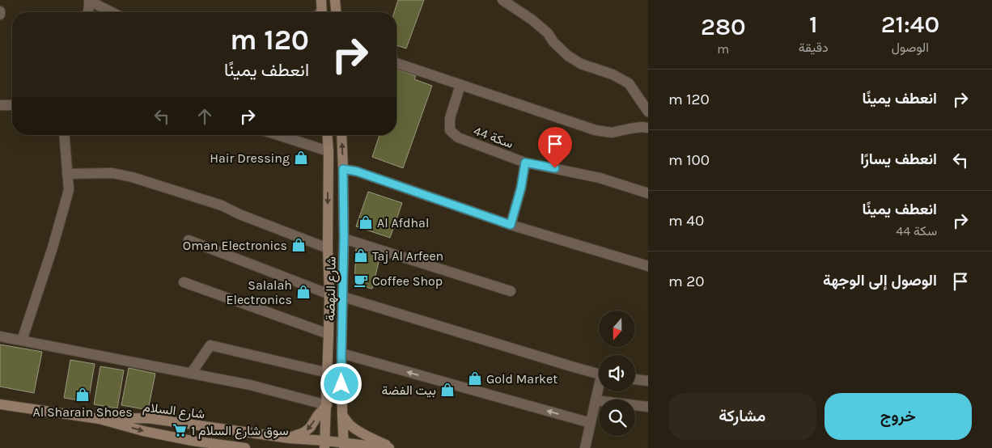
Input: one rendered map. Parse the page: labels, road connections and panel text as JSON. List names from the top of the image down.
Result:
{
  "streets": {
    "main road": ["شارع النهضة", "شارع السلام"],
    "street": ["سكة 44"]
  },
  "crossings": [
    ["شارع النهضة", "شارع السلام"]
  ],
  "places": {
    "shop": [
      "Hair Dressing",
      "Al Afdhal",
      "Oman Electronics",
      "Taj Al Arfeen",
      "Salalah Electronics",
      "Gold Market",
      "بيت الفضة",
      "Al Sharain Shoes"
    ],
    "cafe": ["Coffee Shop"],
    "supermarket": ["سوق شارع السلام 1"]
  },
  "north": "bottom",
  "page": {
    "eta": [
      "21:40",
      "الوصول",
      "1",
      "دقيقة",
      "280",
      "m"
    ],
    "turn": ["120 m", "انعطف يمينًا"],
    "list": [
      {
        "name": "انعطف يمينًا",
        "value": "120 m"
      },
      {
        "name": "انعطف يسارًا",
        "value": "100 m"
      },
      {
        "name": "انعطف يمينًا",
        "note": "سكة 44",
        "value": "40 m"
      },
      {
        "name": "الوصول إلى الوجهة",
        "value": "20 m"
      }
    ],
    "buttons": ["خروج", "مشاركة"]
  }
}
